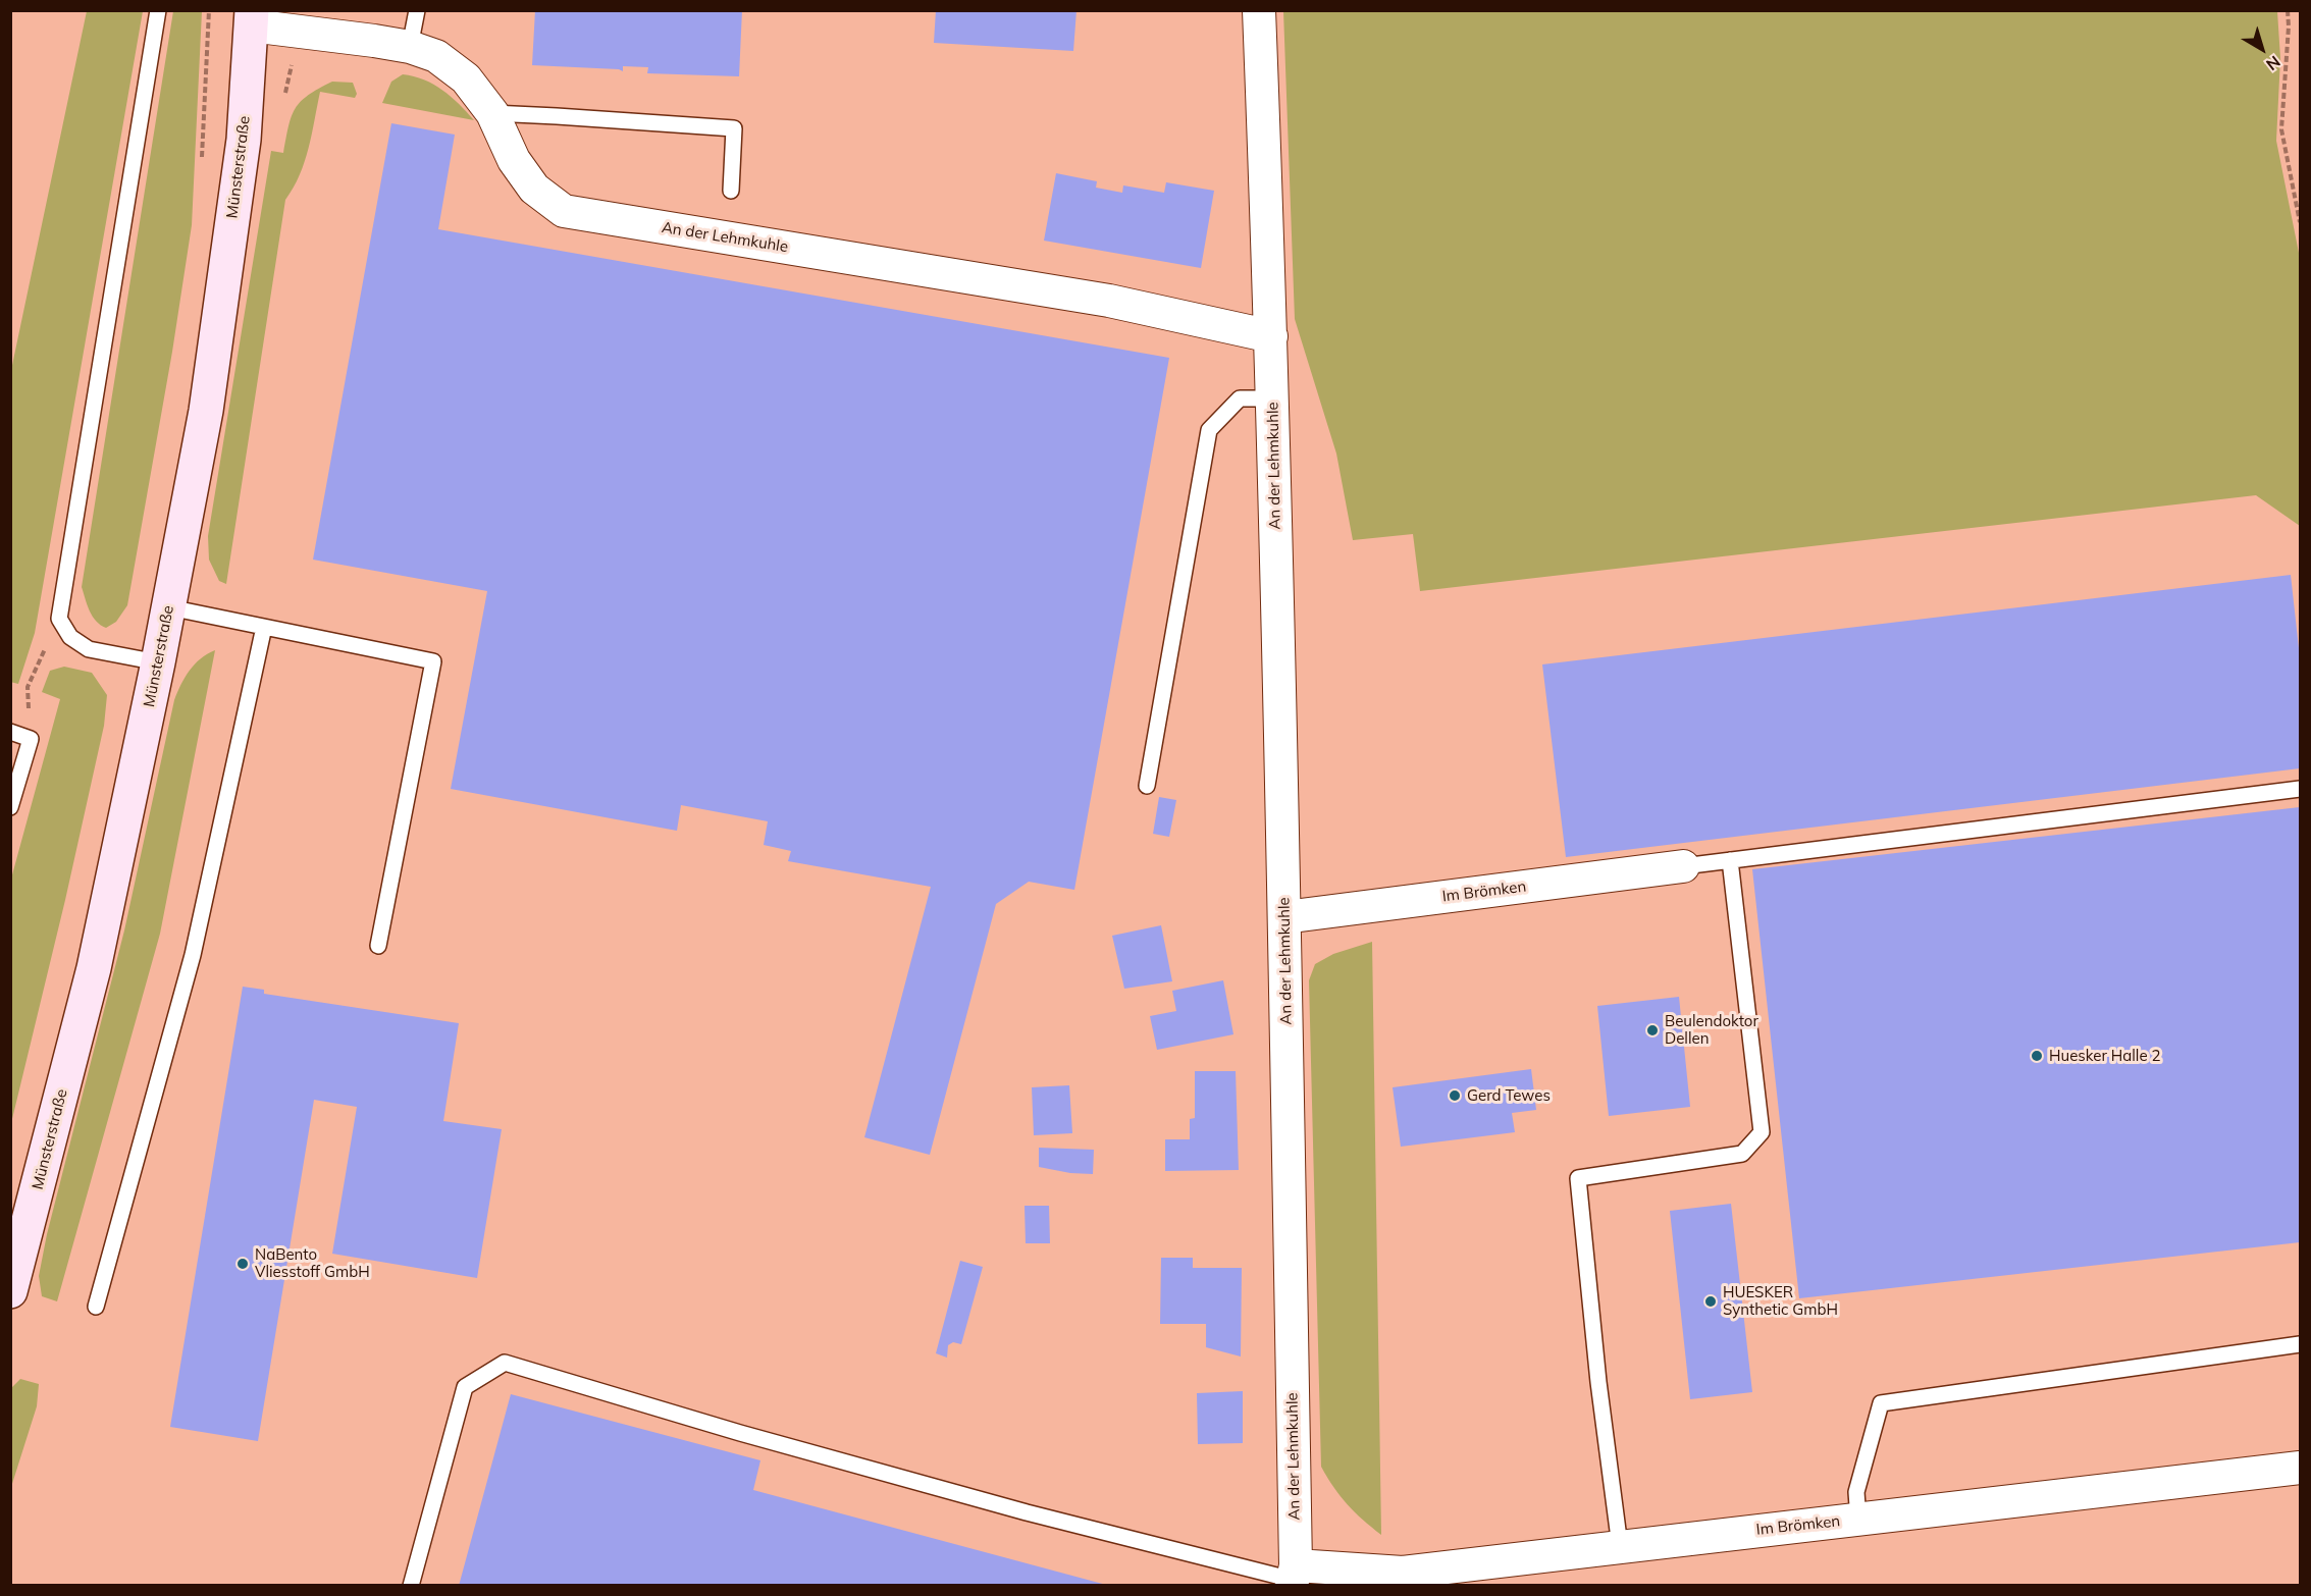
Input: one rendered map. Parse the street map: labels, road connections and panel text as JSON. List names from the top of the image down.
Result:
{
  "streets": {
    "main road": ["Münsterstraße"],
    "street": ["An der Lehmkuhle", "Im Brömken"]
  },
  "crossings": [
    ["Münsterstraße", "An der Lehmkuhle"],
    ["An der Lehmkuhle", "Im Brömken"]
  ],
  "places": [
    "Beulendoktor Dellen",
    "Huesker Halle 2",
    "Gerd Tewes",
    "NaBento Vliesstoff GmbH",
    "HUESKER Synthetic GmbH"
  ],
  "north": "bottom right"
}
